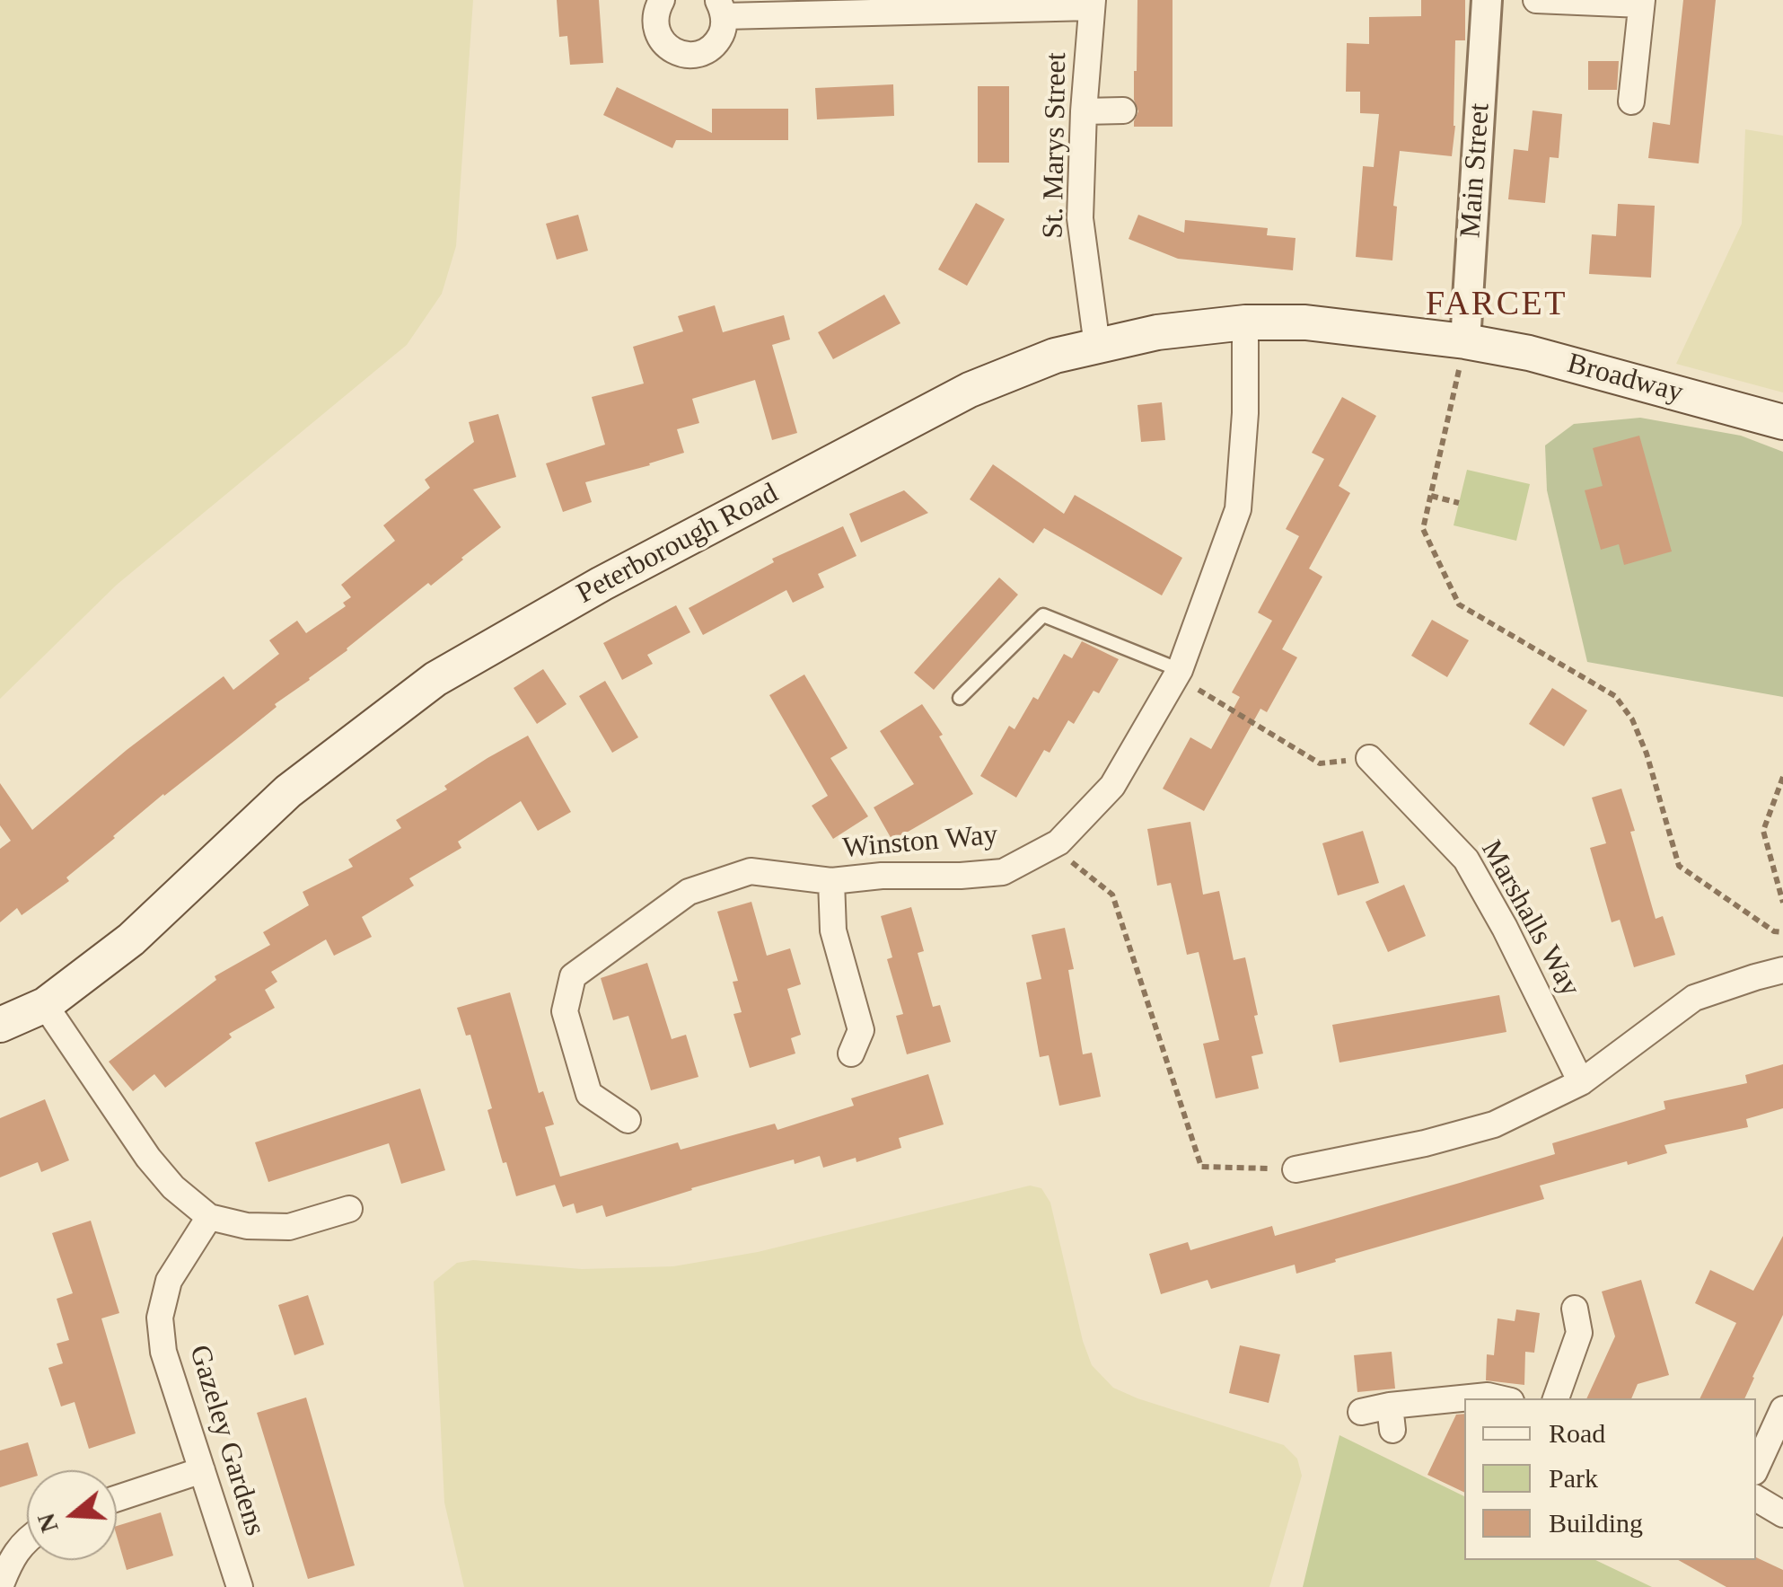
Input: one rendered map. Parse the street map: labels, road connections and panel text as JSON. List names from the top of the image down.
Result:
{
  "streets": {
    "main road": ["Broadway", "Peterborough Road"],
    "street": [
      "St. Marys Street",
      "Main Street",
      "Winston Way",
      "Marshalls Way",
      "Gazeley Gardens"
    ]
  },
  "crossings": [
    ["St. Marys Street", "Peterborough Road"],
    ["Main Street", "Broadway"],
    ["Main Street", "Peterborough Road"],
    ["Broadway", "Peterborough Road"],
    ["Peterborough Road", "Winston Way"]
  ],
  "districts": ["FARCET"],
  "legend": ["Road", "Park", "Building"],
  "north": "left"
}
